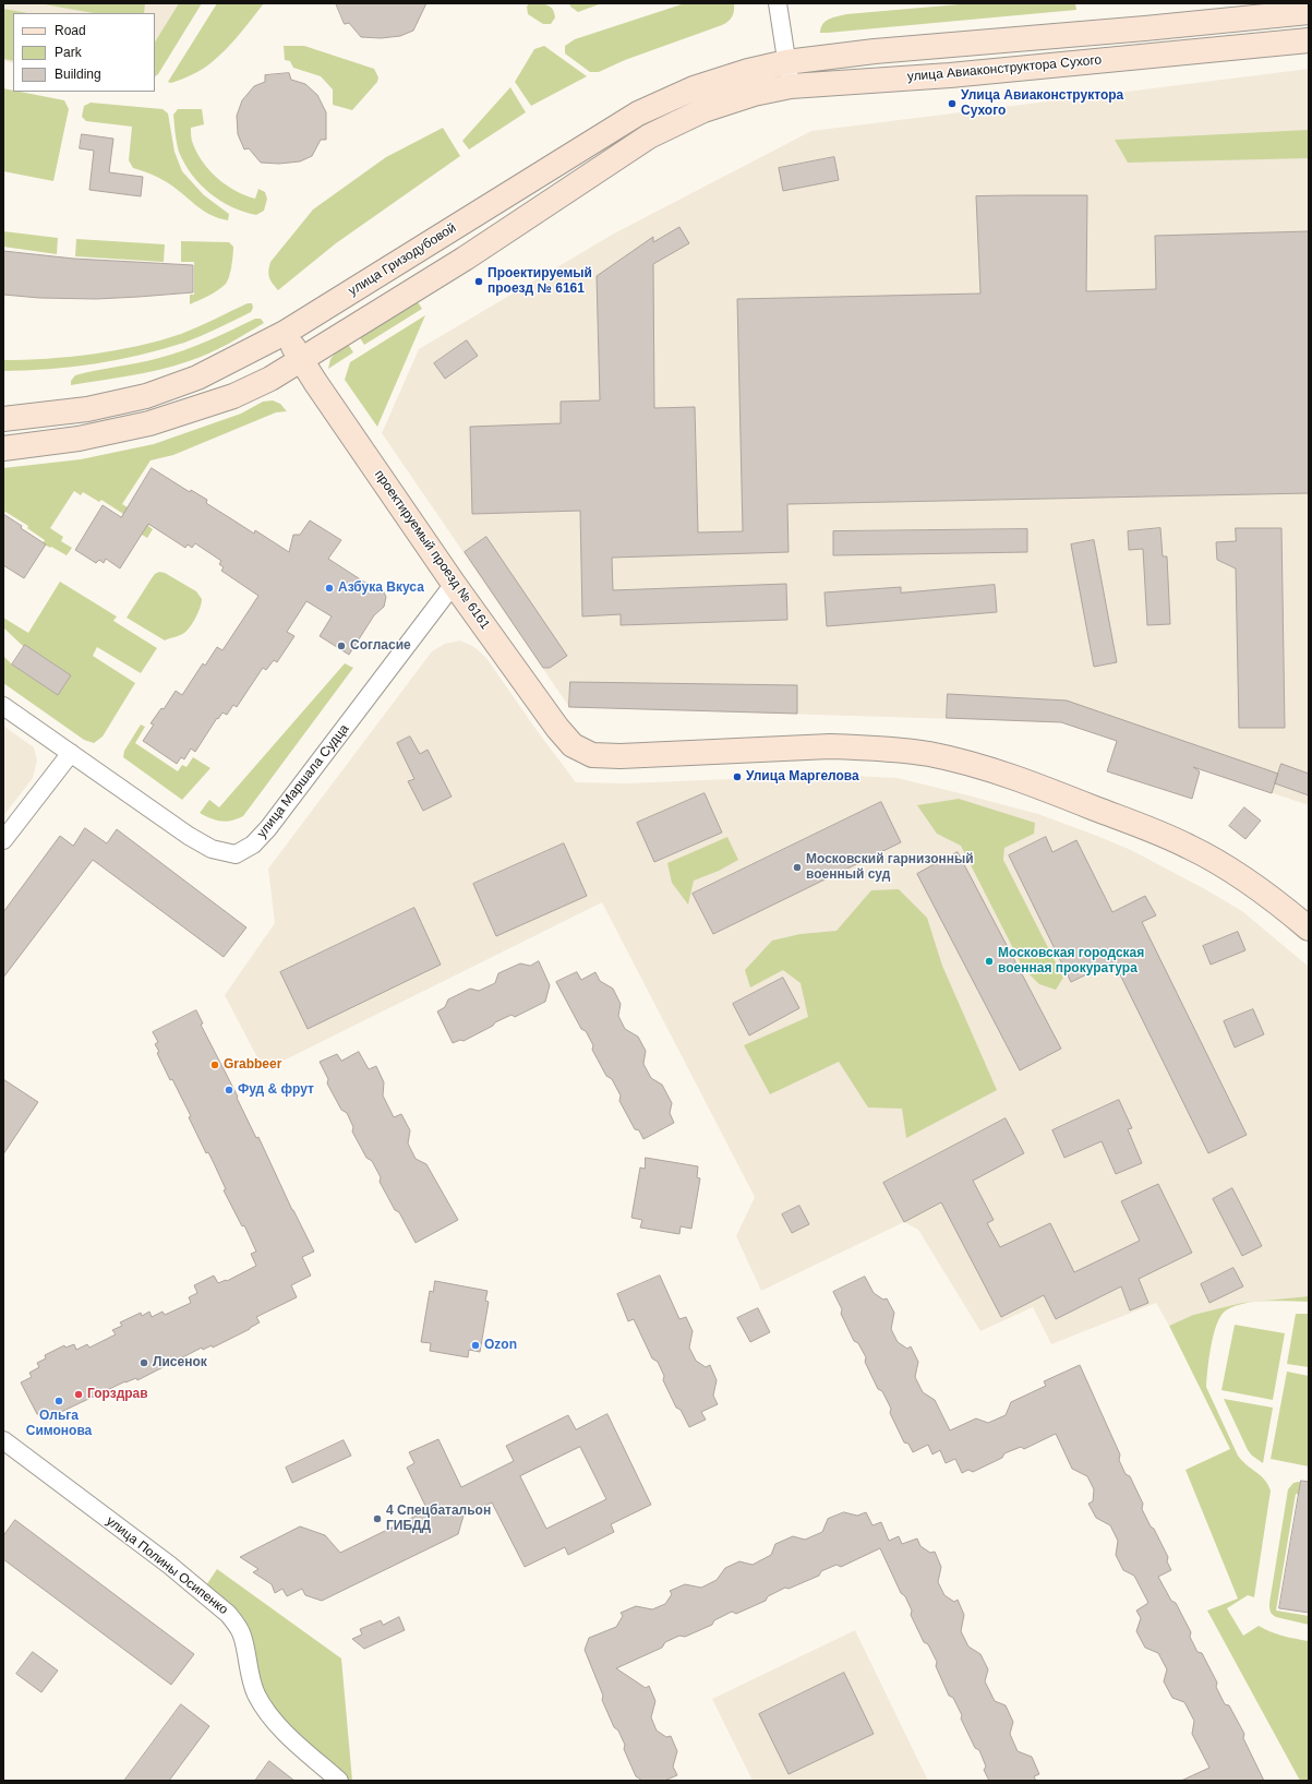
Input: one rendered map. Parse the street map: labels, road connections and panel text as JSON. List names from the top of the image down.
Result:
{
  "streets": {
    "street": [
      "улица Авиаконструктора Сухого",
      "улица Гризодубовой",
      "проектируемый проезд № 6161",
      "улица Маршала Судца",
      "улица Полины Осипенко"
    ]
  },
  "crossings": [
    ["улица Авиаконструктора Сухого", "проектируемый проезд № 6161"],
    ["улица Гризодубовой", "проектируемый проезд № 6161"],
    ["проектируемый проезд № 6161", "улица Маршала Судца"]
  ],
  "places": [
    "Улица Авиаконструктора Сухого",
    "Проектируемый проезд № 6161",
    "Азбука Вкуса",
    "Согласие",
    "Улица Маргелова",
    "Московский гарнизонный военный суд",
    "Московская городская военная прокуратура",
    "Grabbeer",
    "Фуд & фрут",
    "Ozon",
    "Лисенок",
    "Горздрав",
    "Ольга Симонова",
    "4 Спецбатальон ГИБДД"
  ],
  "legend": ["Road", "Park", "Building"]
}
